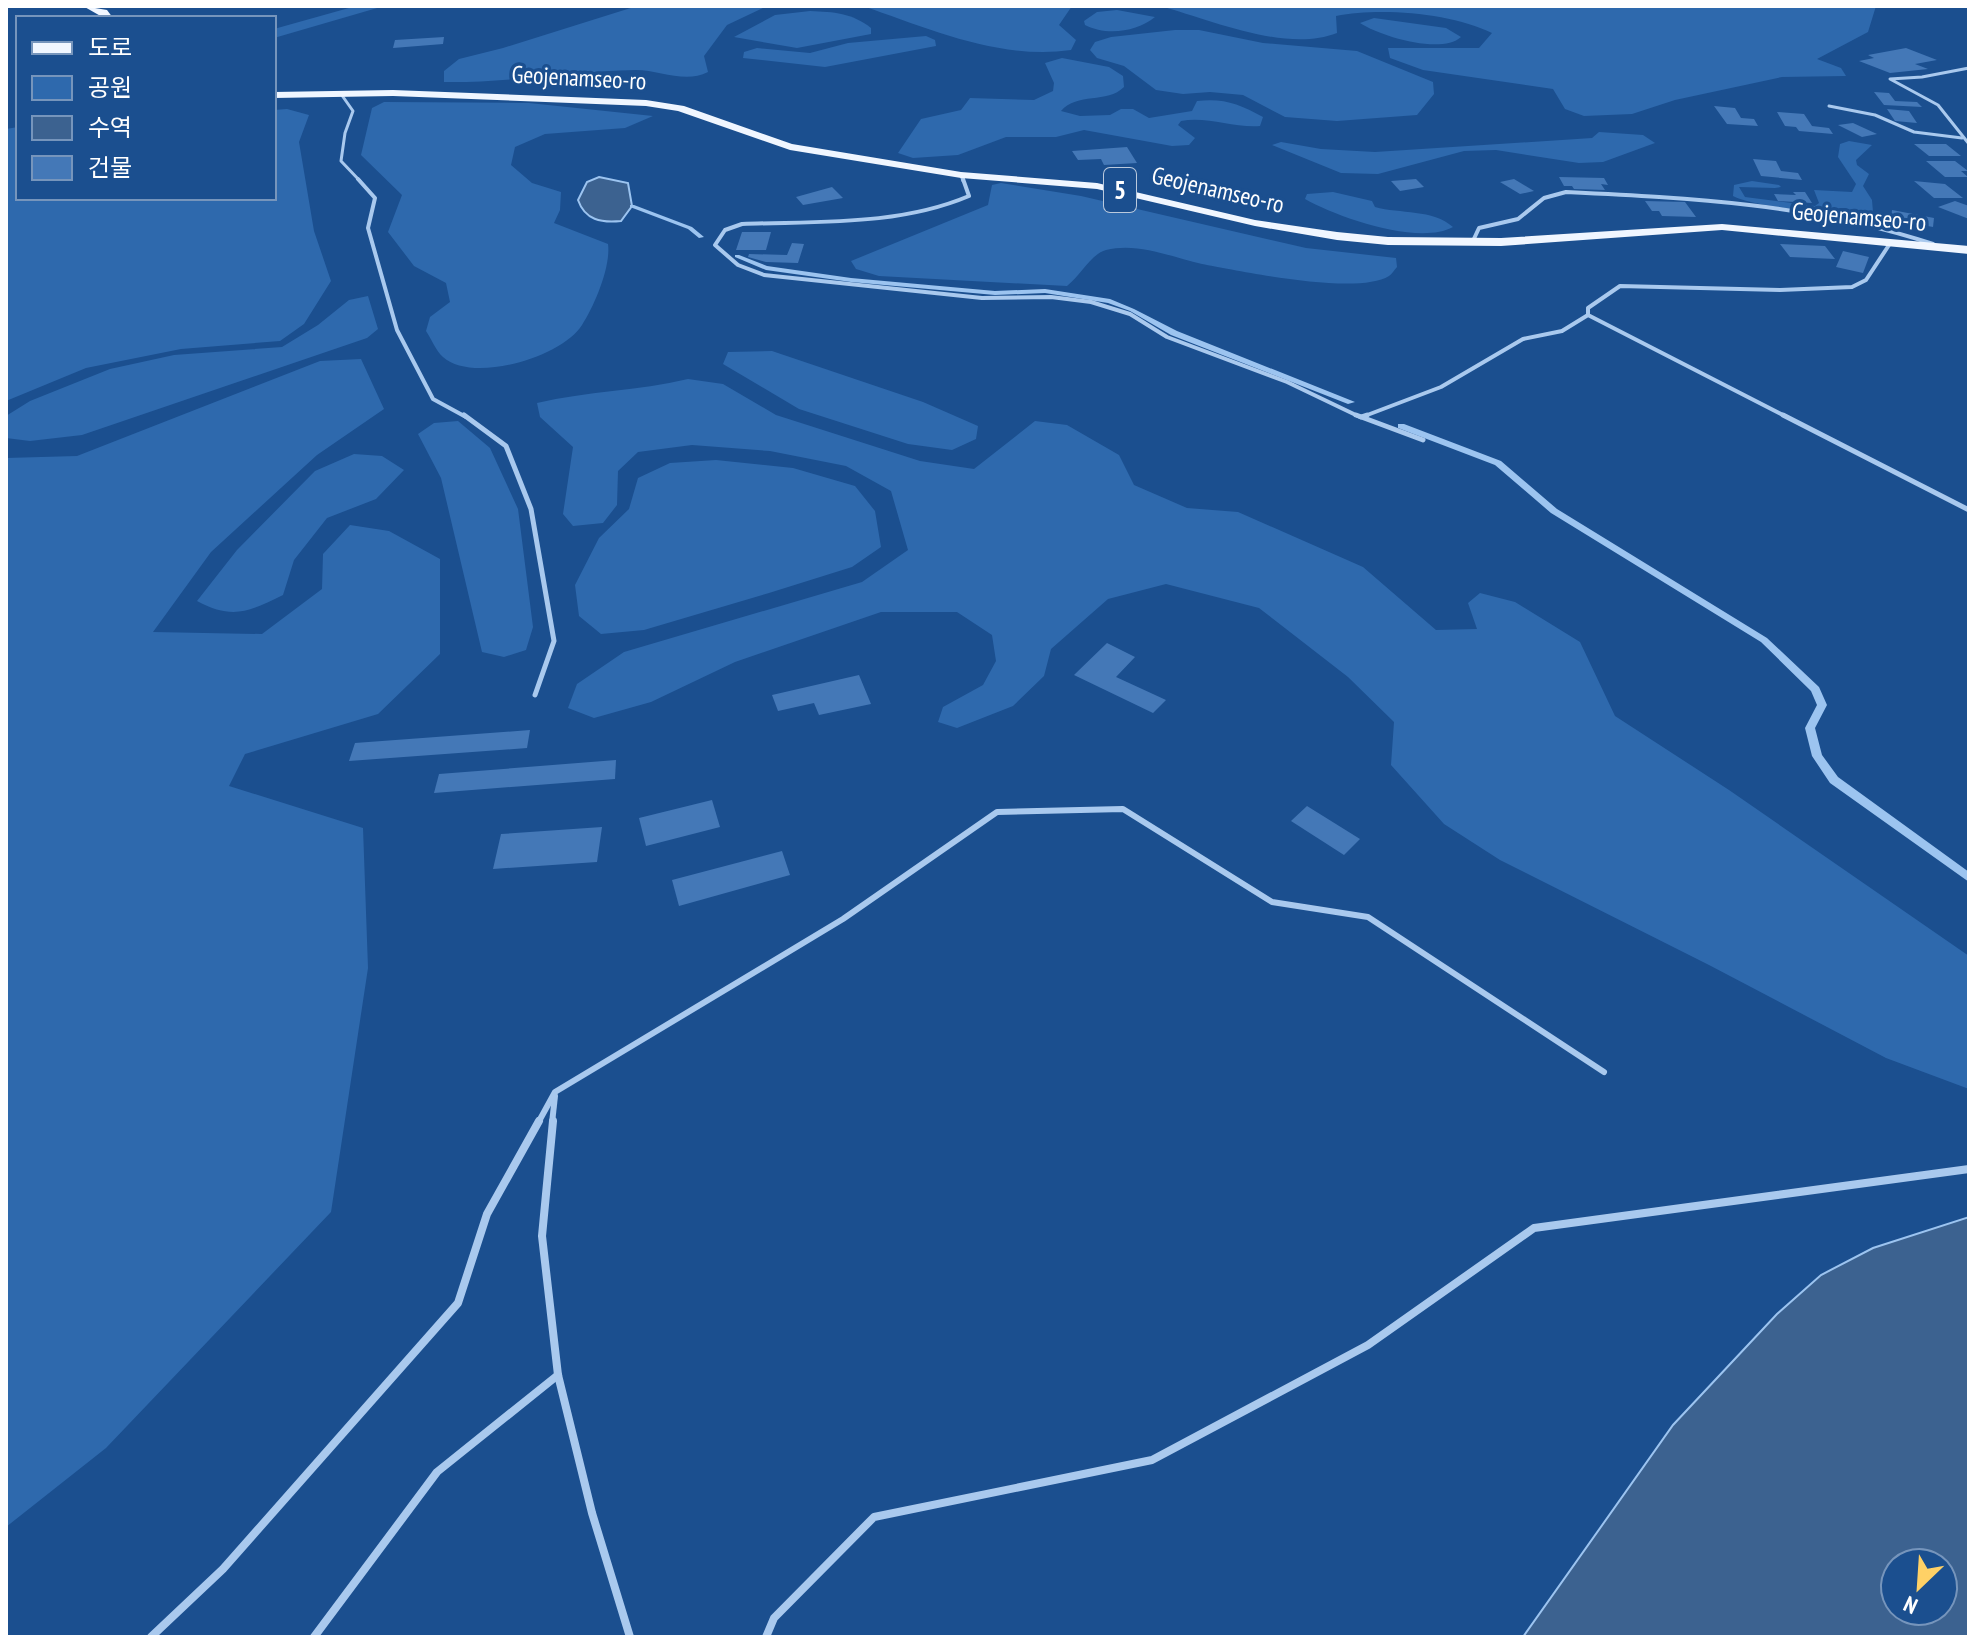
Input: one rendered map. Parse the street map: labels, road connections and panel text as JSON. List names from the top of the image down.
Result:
{
  "streets": {
    "main road": ["Geojenamseo-ro", "5"]
  },
  "legend": [
    "도로",
    "공원",
    "수역",
    "건물"
  ],
  "north": "bottom left"
}
